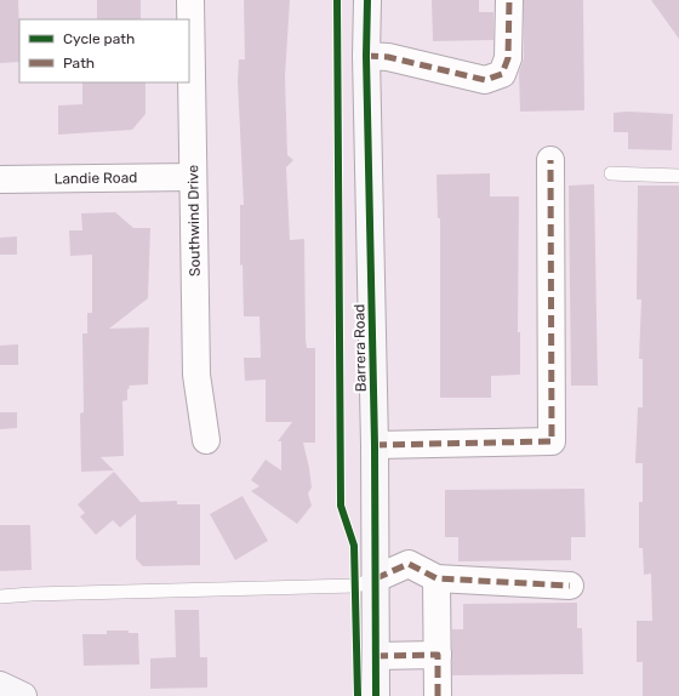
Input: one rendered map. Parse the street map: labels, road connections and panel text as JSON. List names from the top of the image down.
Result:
{
  "streets": {
    "street": ["Landie Road", "Southwind Drive", "Barrera Road"]
  },
  "crossings": [
    ["Landie Road", "Southwind Drive"]
  ],
  "legend": ["Cycle path", "Path"]
}
